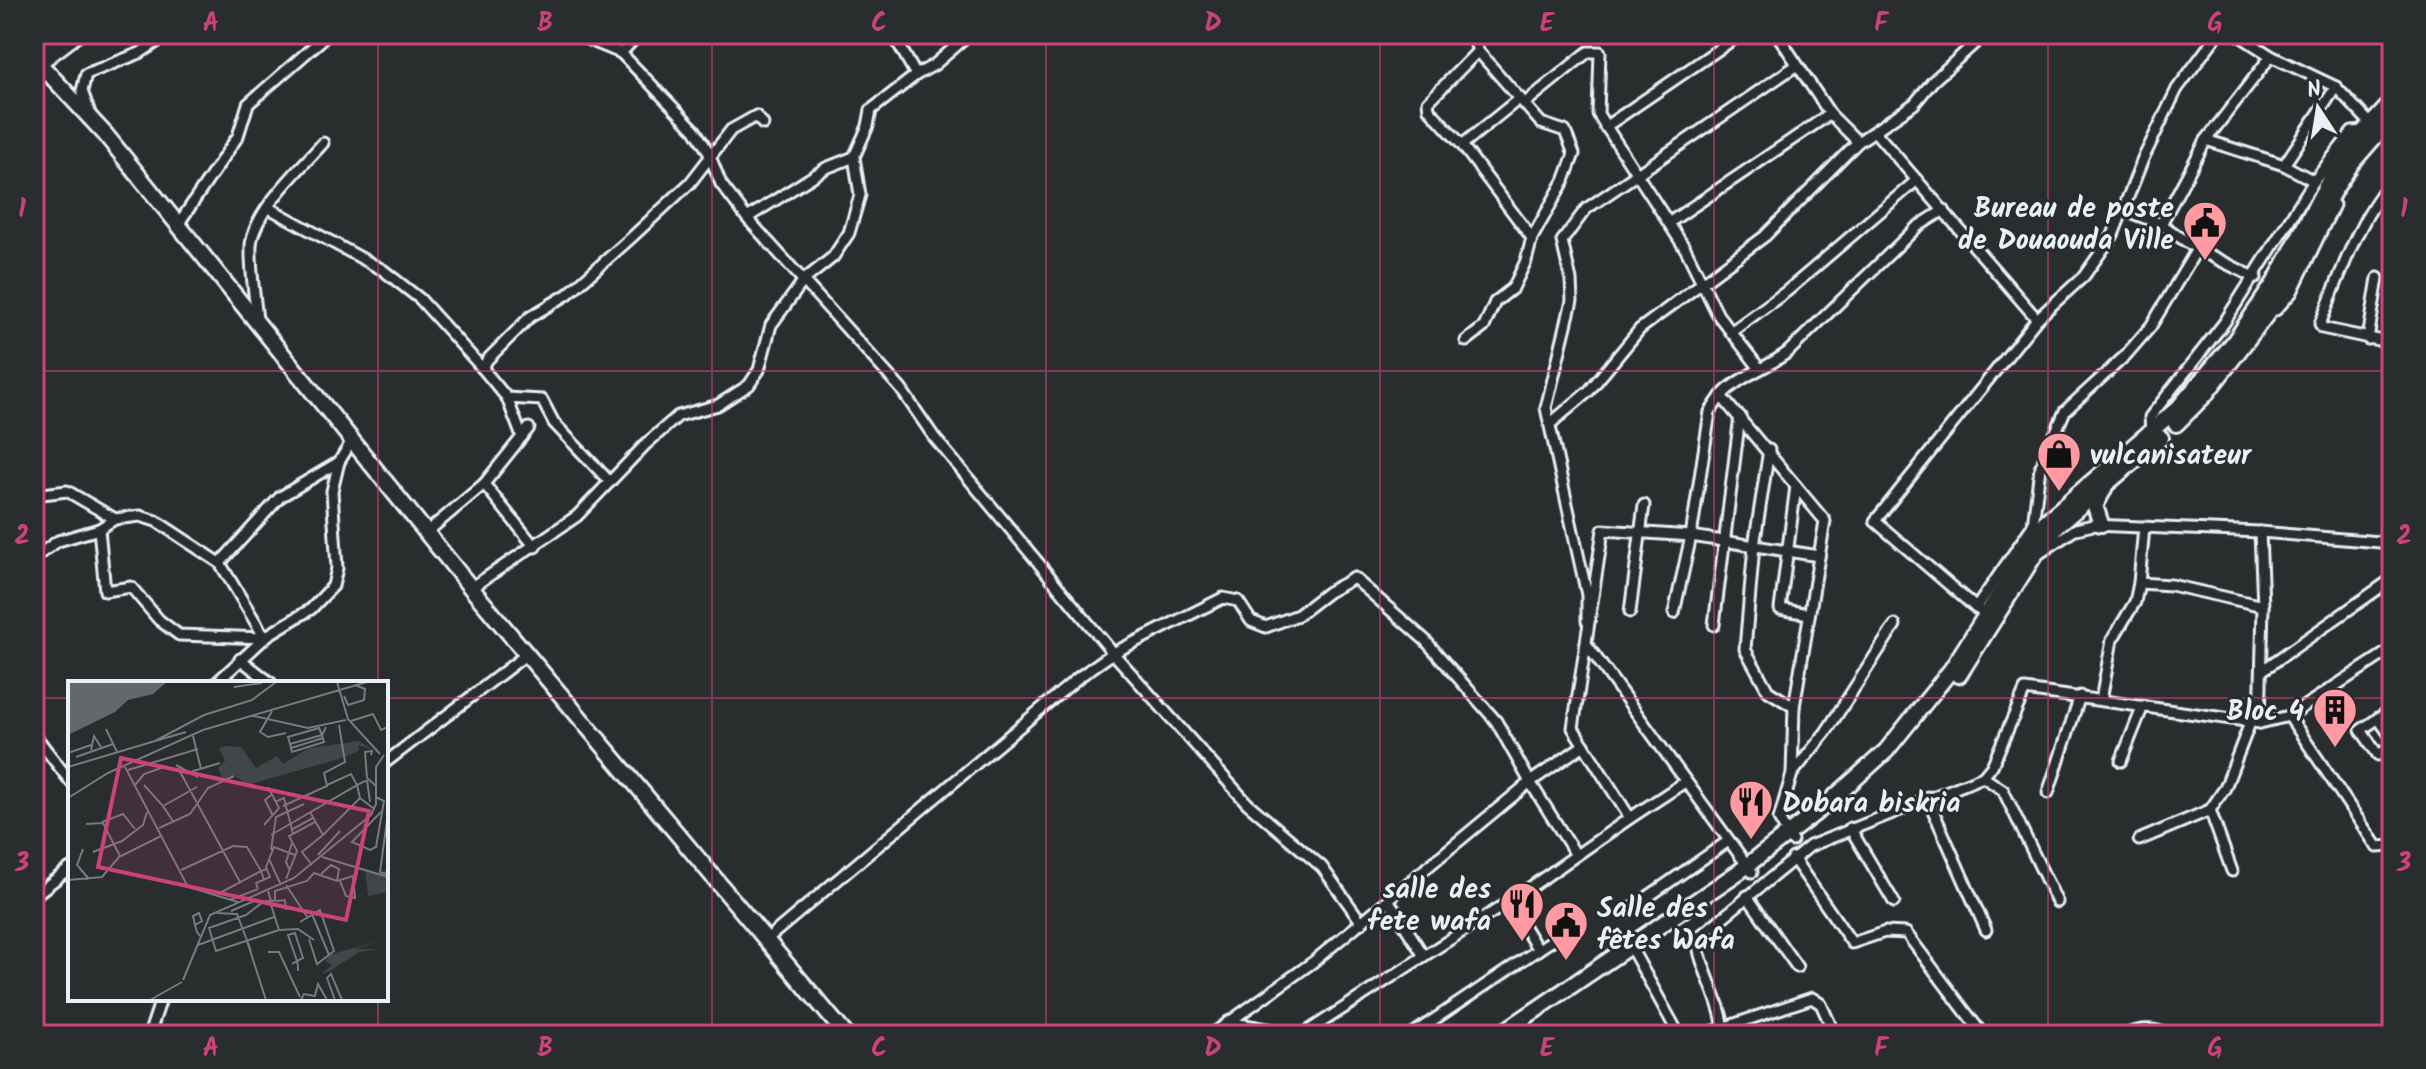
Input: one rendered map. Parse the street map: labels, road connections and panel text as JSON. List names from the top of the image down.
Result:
{
  "places": {
    "public building": ["Bureau de poste de Douaouda Ville", "Salle des fêtes Wafa"],
    "shop": ["vulcanisateur"],
    "building": ["Bloc 4"],
    "restaurant": ["Dobara biskria", "salle des fete wafa"]
  },
  "north": "top",
  "grid": {
    "columns": [
      "A",
      "B",
      "C",
      "D",
      "E",
      "F",
      "G"
    ],
    "rows": ["1", "2", "3"]
  }
}
